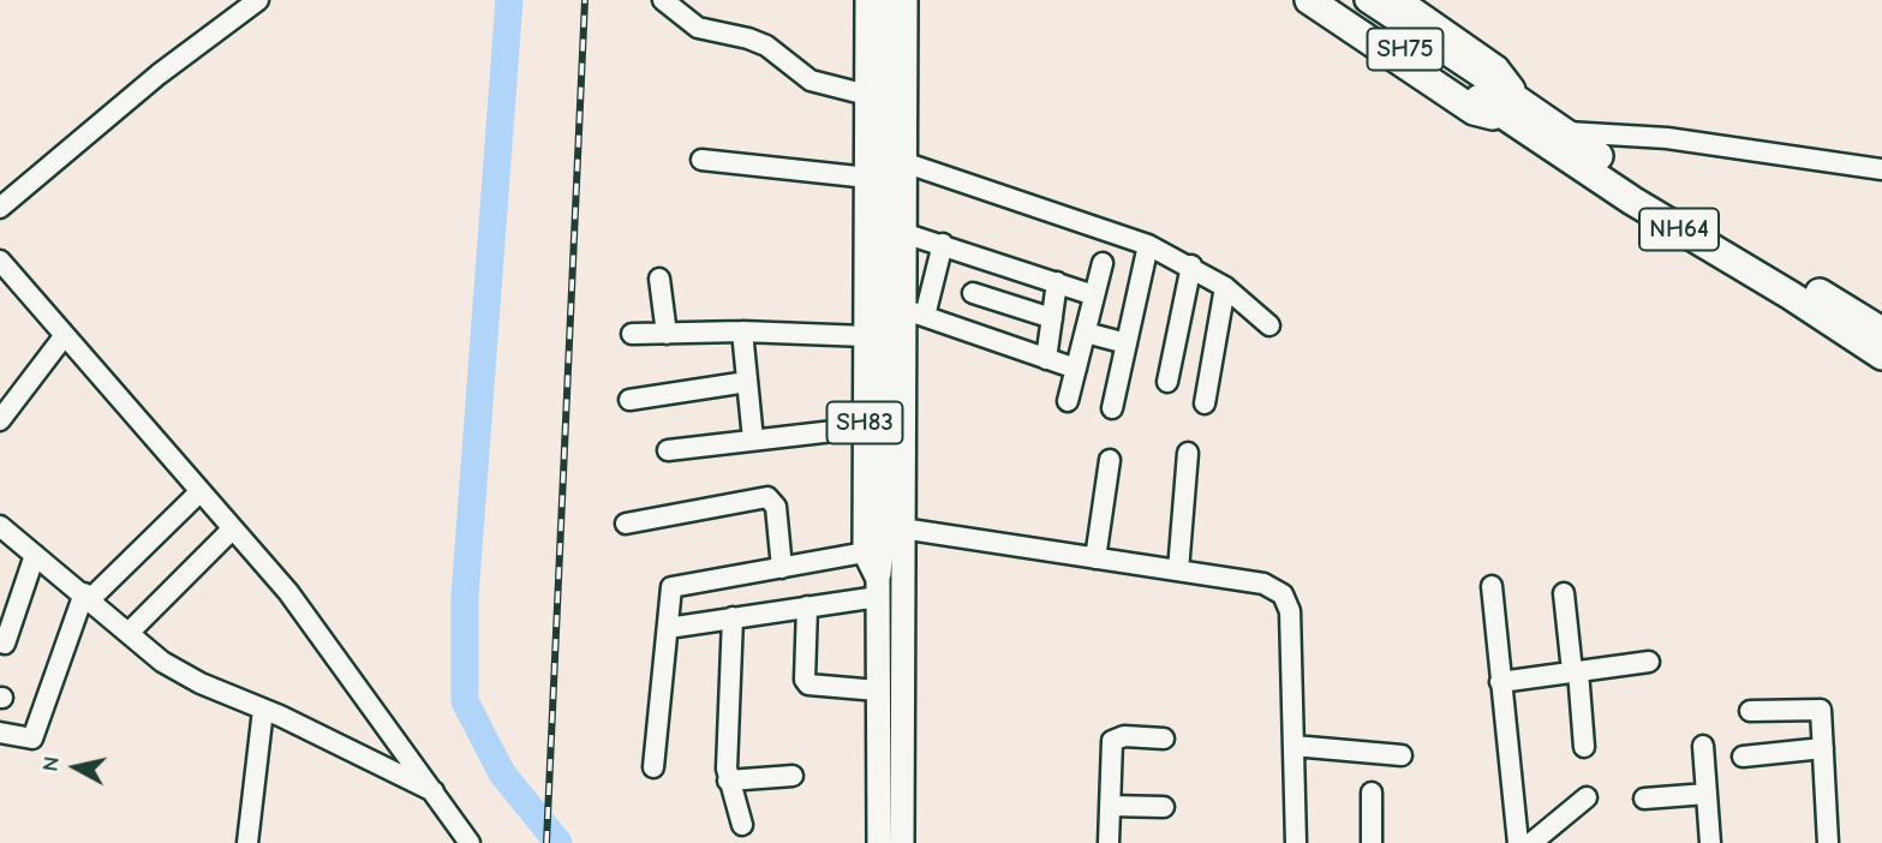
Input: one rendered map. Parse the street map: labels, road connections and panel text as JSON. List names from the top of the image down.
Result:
{
  "streets": {
    "highway": ["NH64"],
    "main road": ["SH75", "SH83"]
  },
  "crossings": [
    ["SH75", "NH64"]
  ],
  "north": "left"
}
